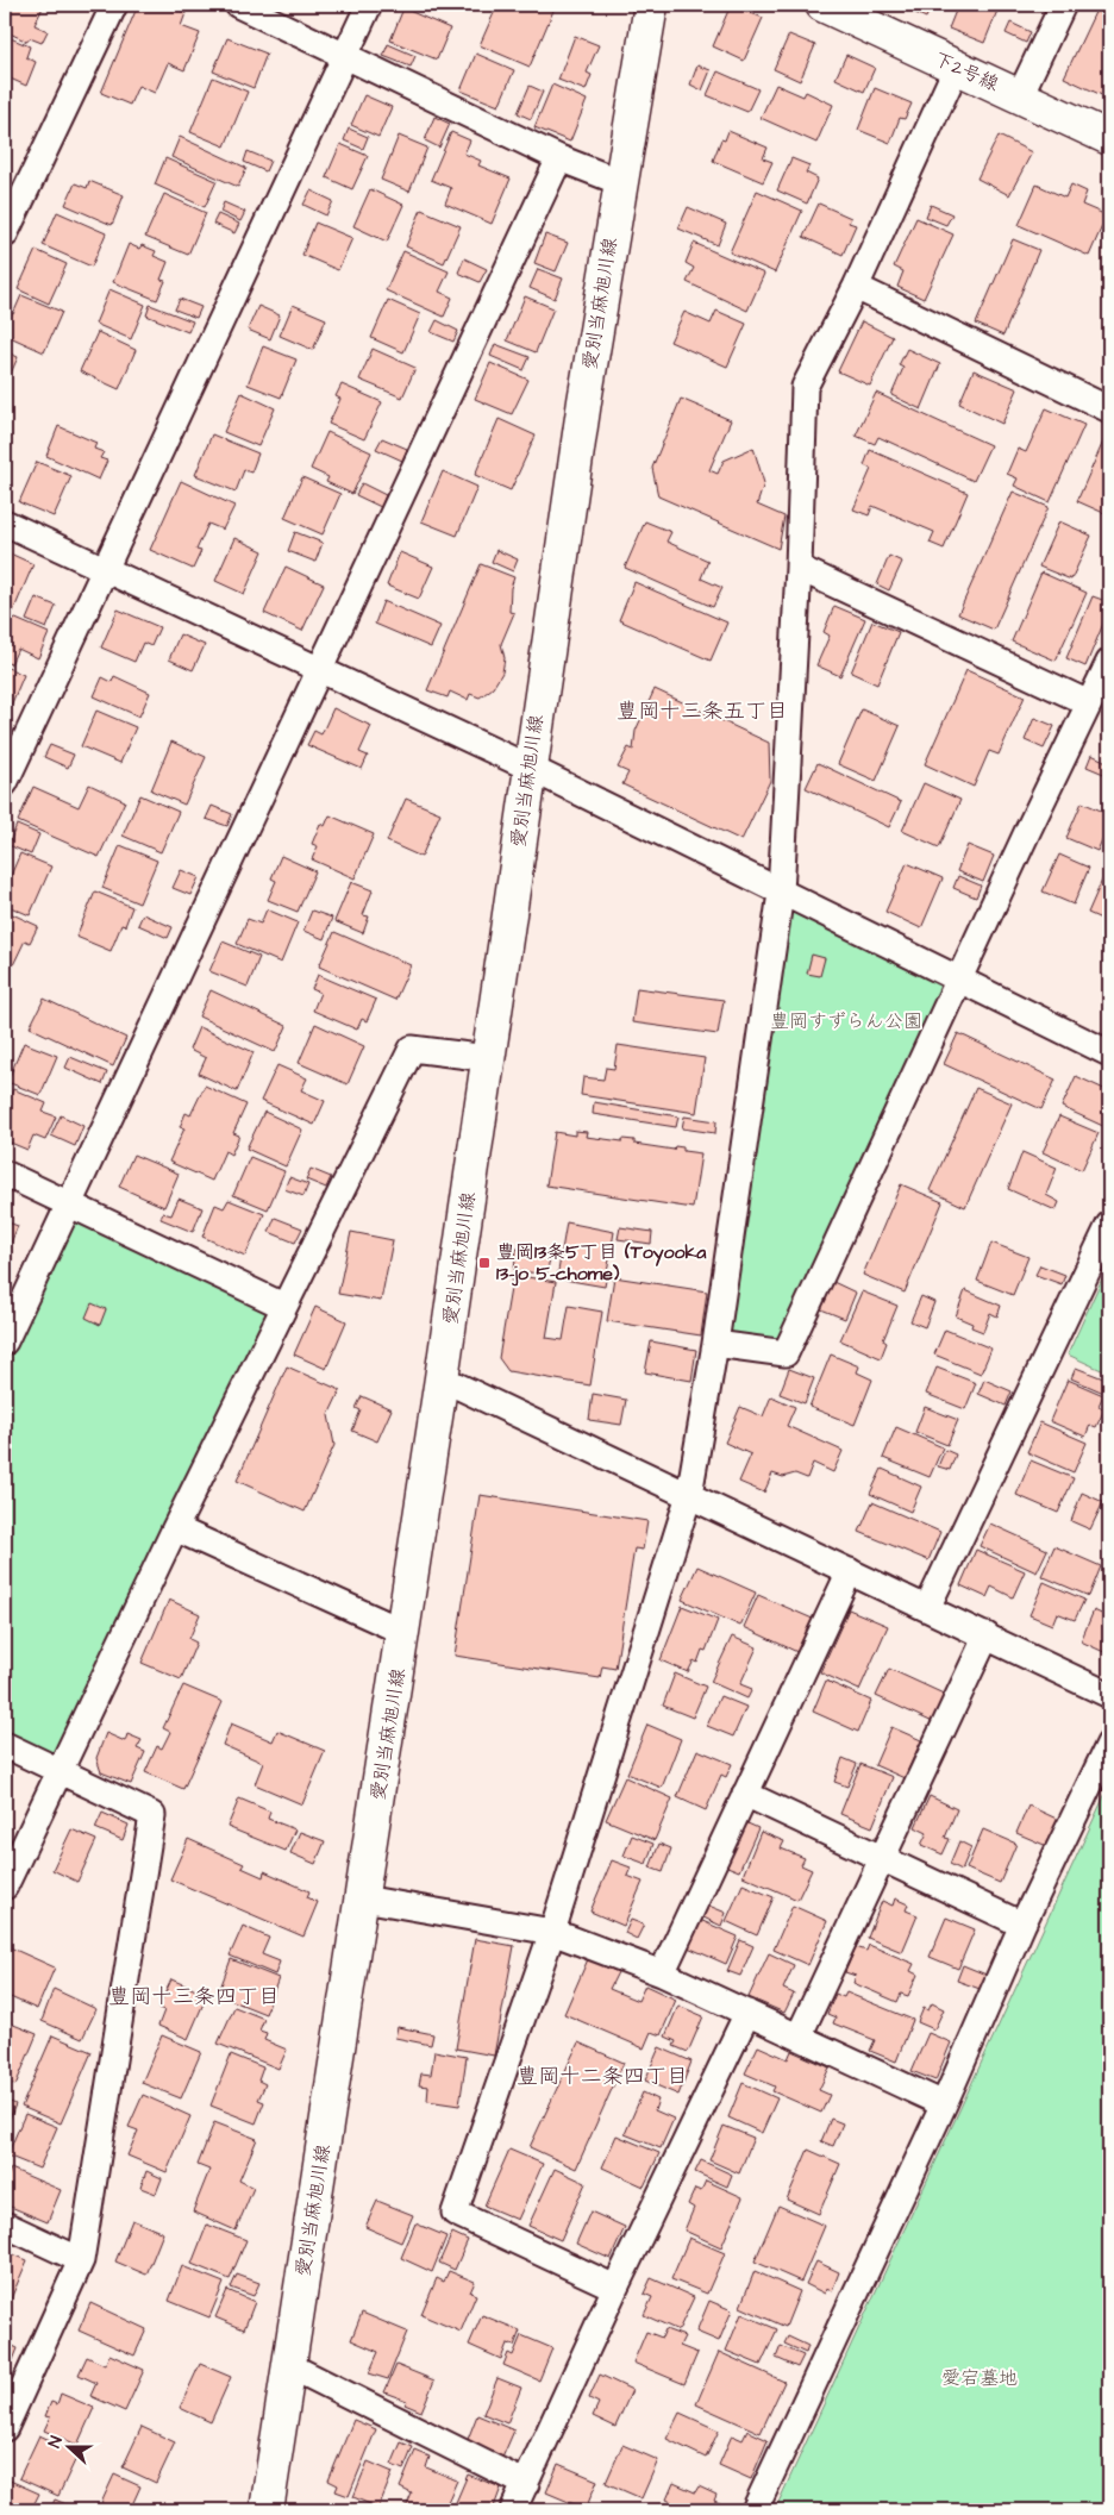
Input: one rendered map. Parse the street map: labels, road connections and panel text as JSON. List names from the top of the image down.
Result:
{
  "streets": {
    "main road": ["下2号線", "愛別当麻旭川線"]
  },
  "districts": ["豊岡十三条五丁目", "豊岡十三条四丁目", "豊岡十二条四丁目"],
  "parks": ["豊岡すずらん公園", "愛宕墓地"],
  "places": {
    "transit": ["豊岡13条5丁目 (Toyooka 13-jo 5-chome)"]
  },
  "north": "left"
}
